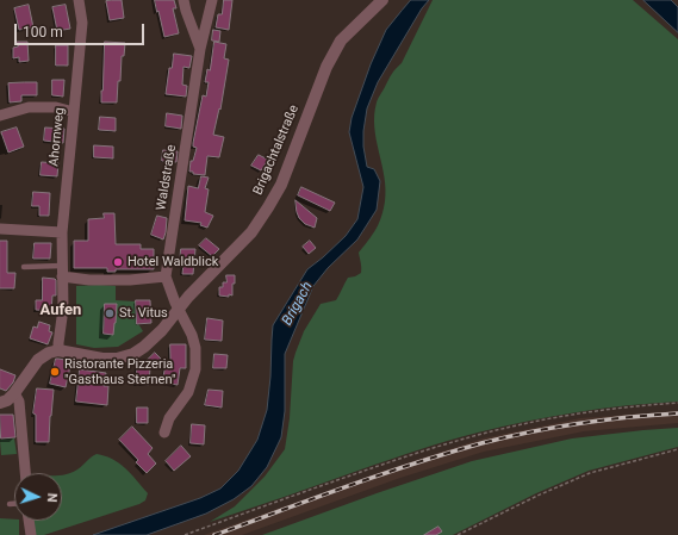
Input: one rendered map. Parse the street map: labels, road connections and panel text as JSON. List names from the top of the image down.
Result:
{
  "streets": {
    "street": ["Ahornweg", "Brigachtalstraße", "Waldstraße"]
  },
  "crossings": [
    ["Ahornweg", "Brigachtalstraße"],
    ["Brigachtalstraße", "Waldstraße"]
  ],
  "districts": ["Aufen"],
  "water": ["Brigach"],
  "places": ["Hotel Waldblick", "St. Vitus", "Ristorante Pizzeria \"Gasthaus Sternen\""],
  "scale_bar": "100 m",
  "north": "right"
}
